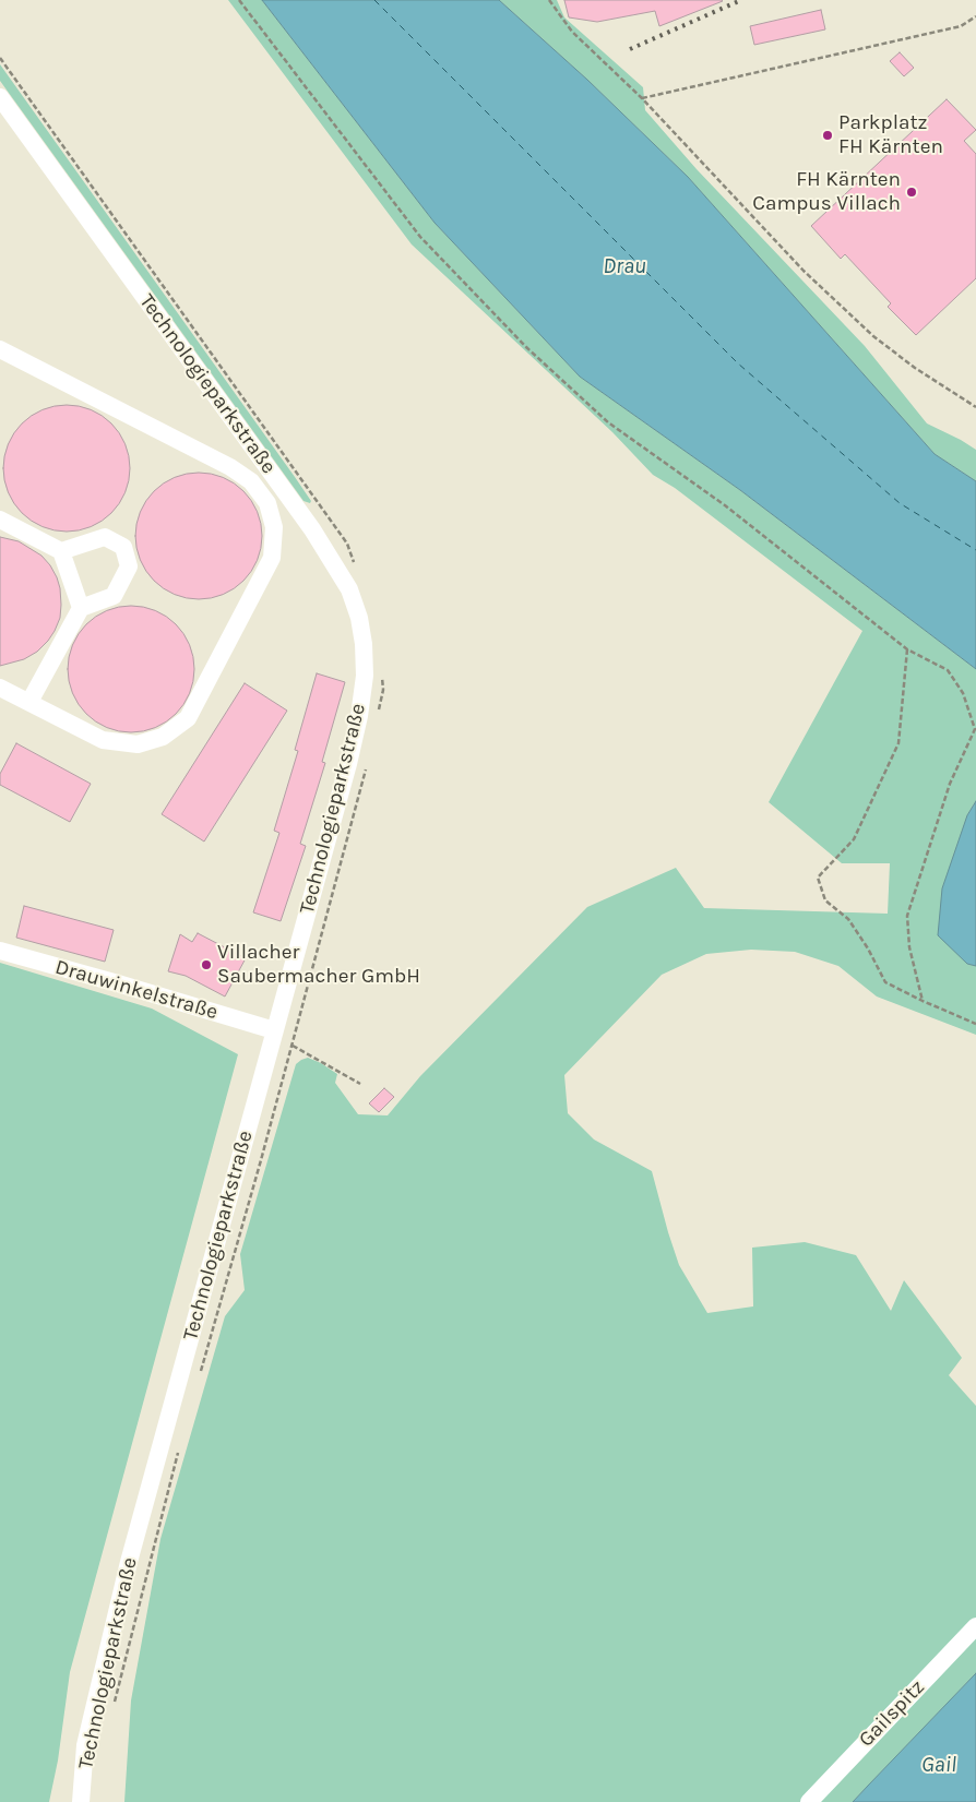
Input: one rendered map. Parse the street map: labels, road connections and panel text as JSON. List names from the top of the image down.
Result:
{
  "streets": {
    "street": ["Technologieparkstraße", "Drauwinkelstraße", "Gailspitz"]
  },
  "crossings": [
    ["Technologieparkstraße", "Drauwinkelstraße"]
  ],
  "water": ["Drau", "Gail"],
  "places": ["Parkplatz FH Kärnten", "FH Kärnten Campus Villach", "Villacher Saubermacher GmbH"]
}
